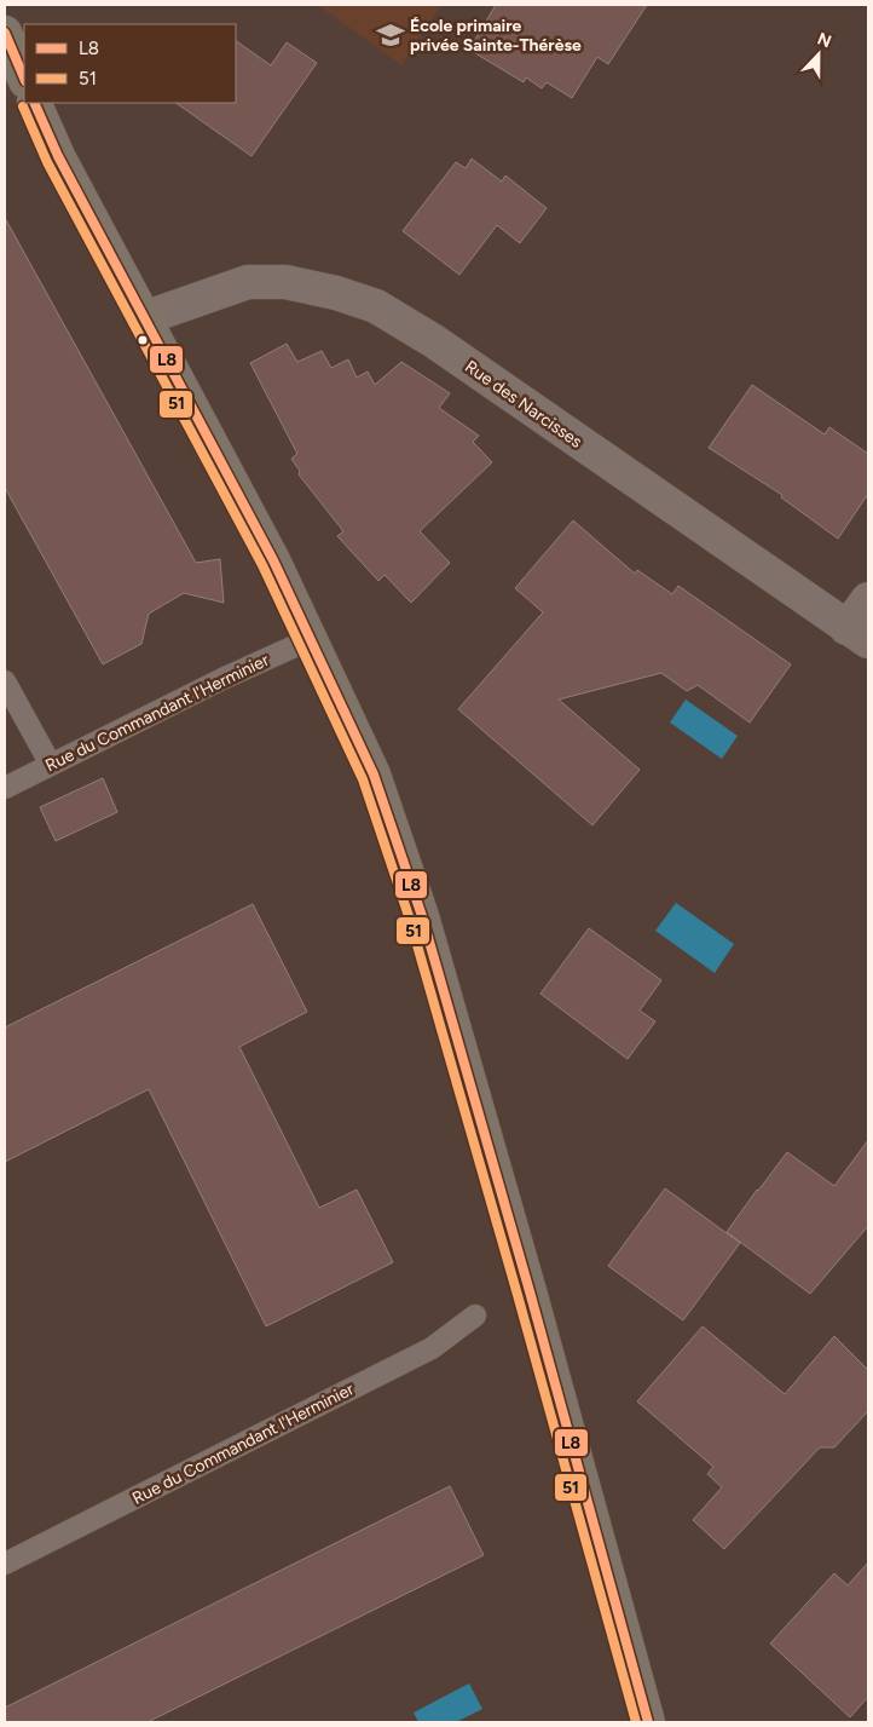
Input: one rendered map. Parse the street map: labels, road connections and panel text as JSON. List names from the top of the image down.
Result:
{
  "streets": {
    "street": ["Rue des Narcisses"],
    "lane": ["Rue du Commandant l'Herminier"]
  },
  "places": {
    "school or university": ["École primaire privée Sainte-Thérèse"]
  },
  "lines": ["transit line L8", "transit line 51"],
  "legend": ["L8", "51"],
  "north": "top"
}
